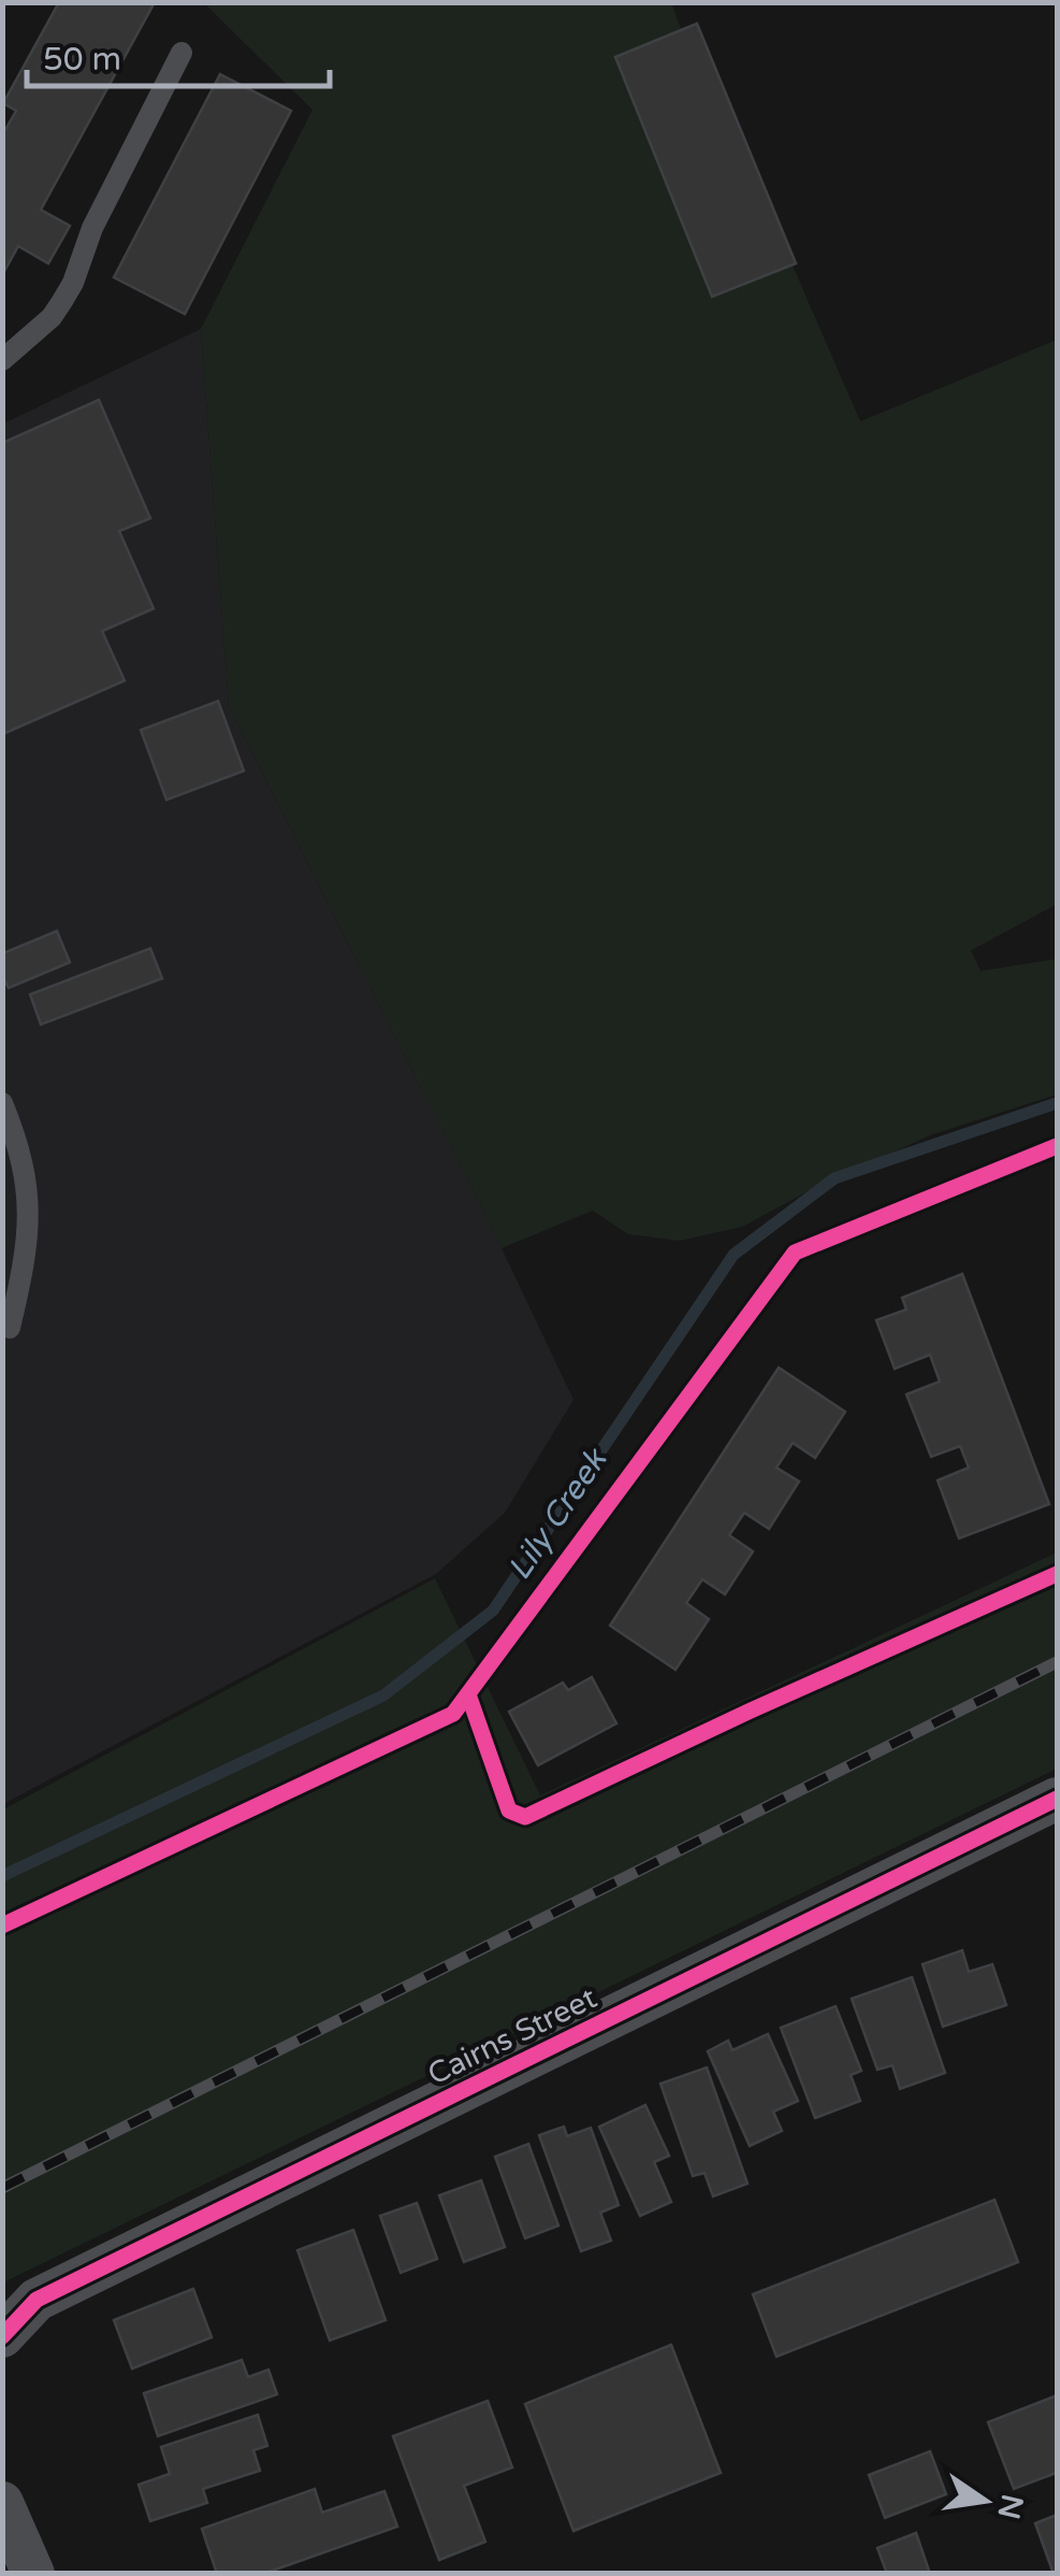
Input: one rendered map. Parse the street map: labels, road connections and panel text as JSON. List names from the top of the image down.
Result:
{
  "streets": {
    "street": ["Cairns Street"]
  },
  "water": ["Lily Creek"],
  "scale_bar": "50 m",
  "north": "right"
}
